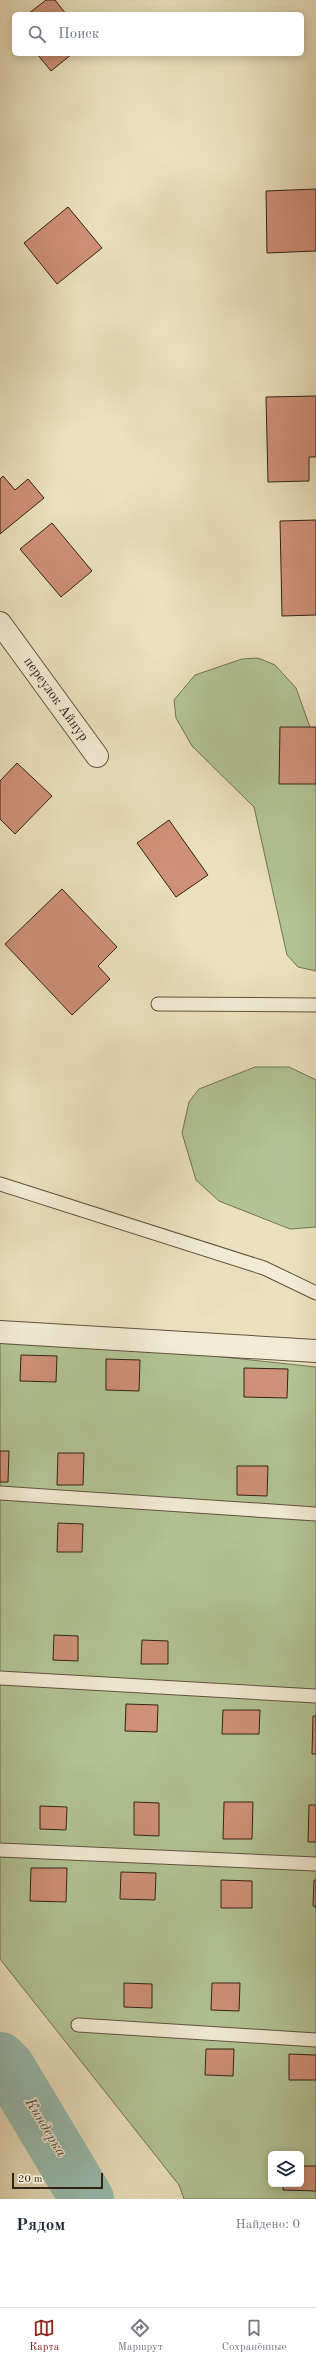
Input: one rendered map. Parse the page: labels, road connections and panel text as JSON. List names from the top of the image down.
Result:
{
  "streets": {
    "street": ["переулок Айнур"]
  },
  "water": ["Киндерка"],
  "scale_bar": "20 m",
  "page": {
    "search": "Поиск",
    "scale": "20 m",
    "heading": ["Рядом", "Найдено: 0"],
    "nav": ["Карта", "Маршрут", "Сохранённые"]
  }
}
